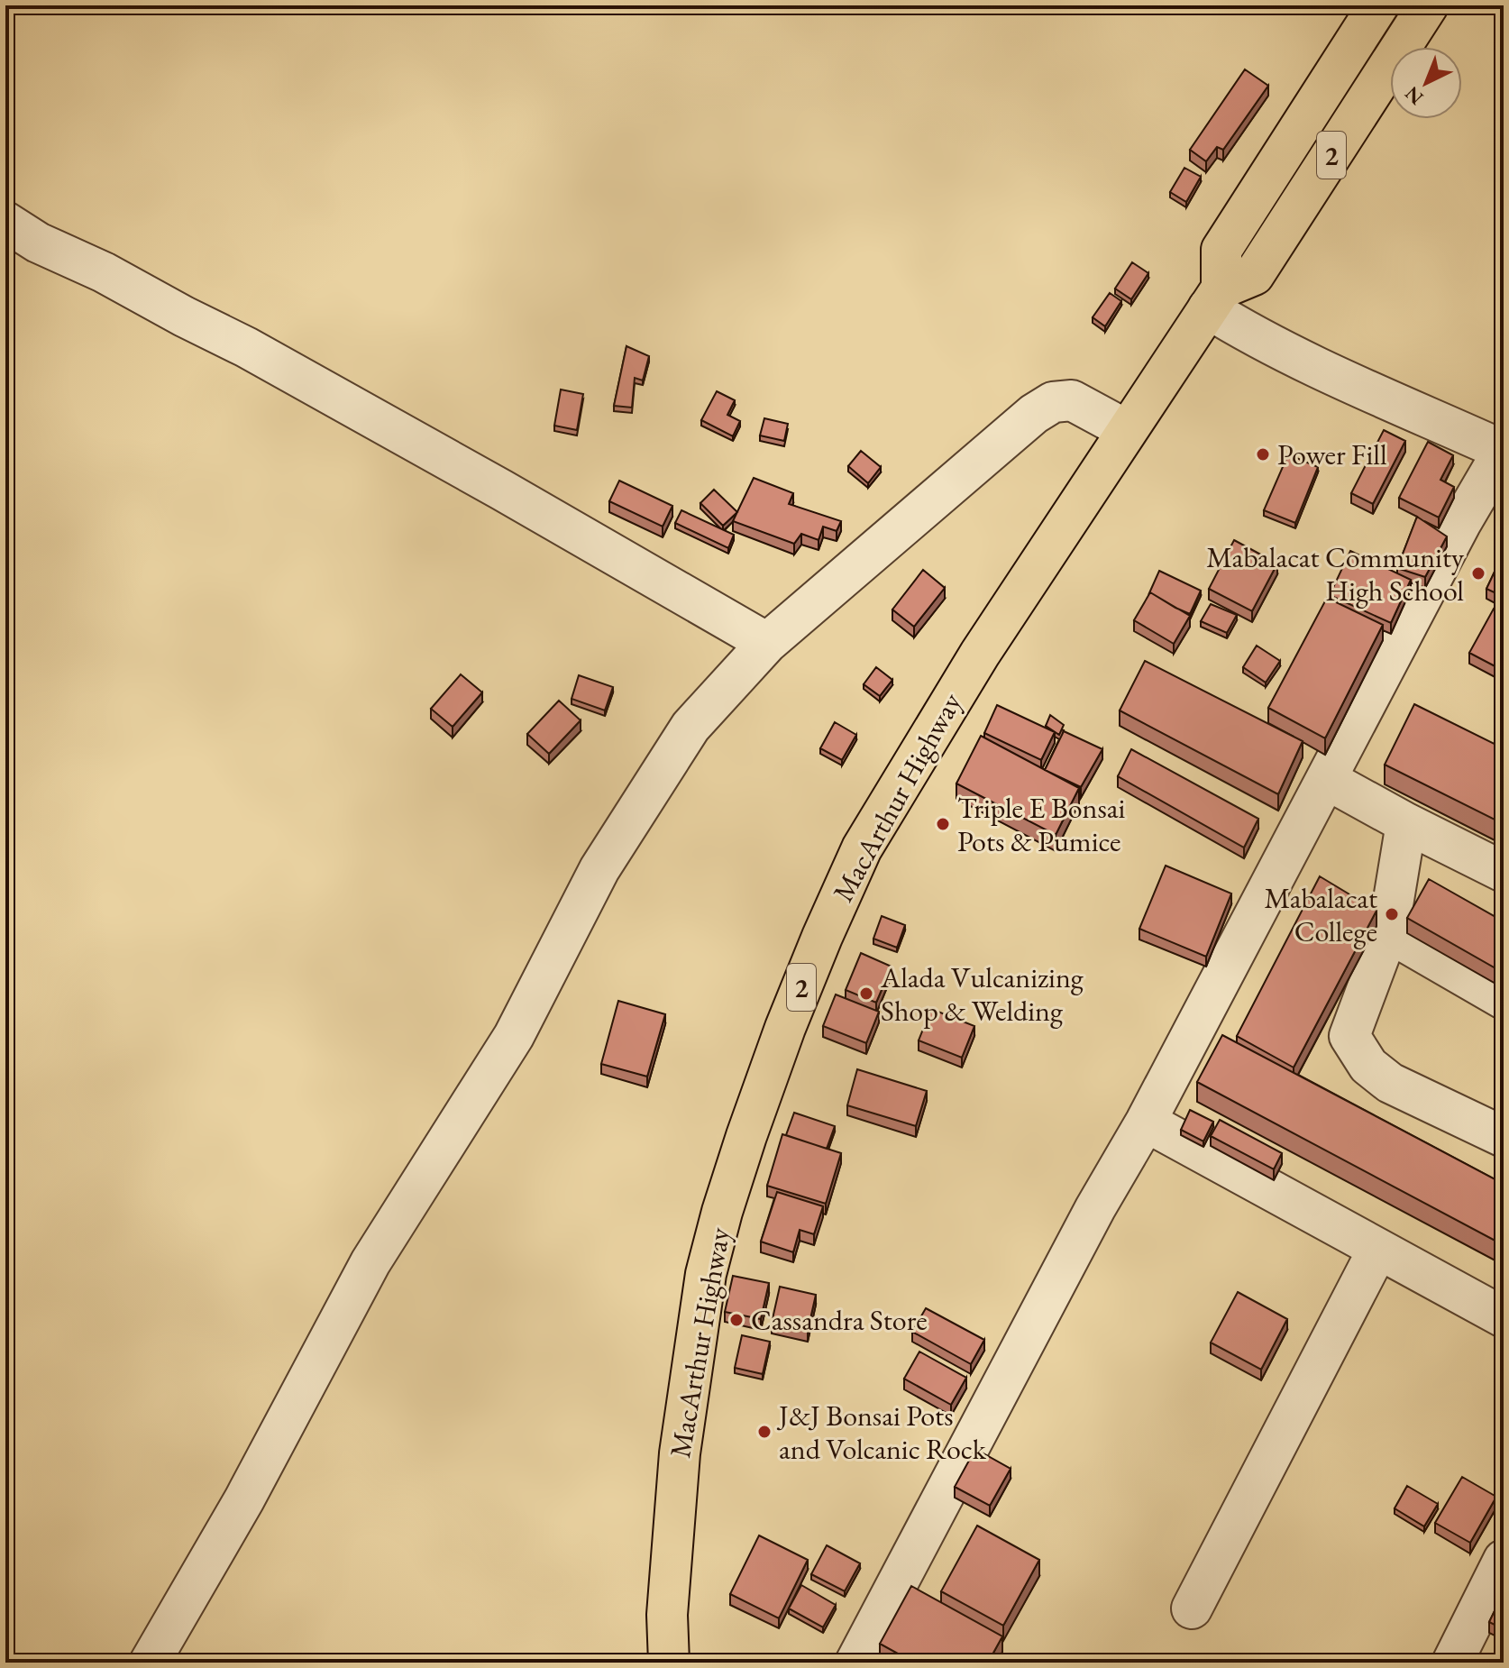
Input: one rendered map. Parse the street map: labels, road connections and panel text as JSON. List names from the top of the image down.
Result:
{
  "streets": {
    "highway": ["2", "MacArthur Highway"]
  },
  "crossings": [
    ["2", "MacArthur Highway"]
  ],
  "places": [
    "Power Fill",
    "Mabalacat Community High School",
    "Triple E Bonsai Pots & Pumice",
    "Mabalacat College",
    "Alada Vulcanizing Shop & Welding",
    "Cassandra Store",
    "J&J Bonsai Pots and Volcanic Rock"
  ],
  "north": "bottom left"
}
